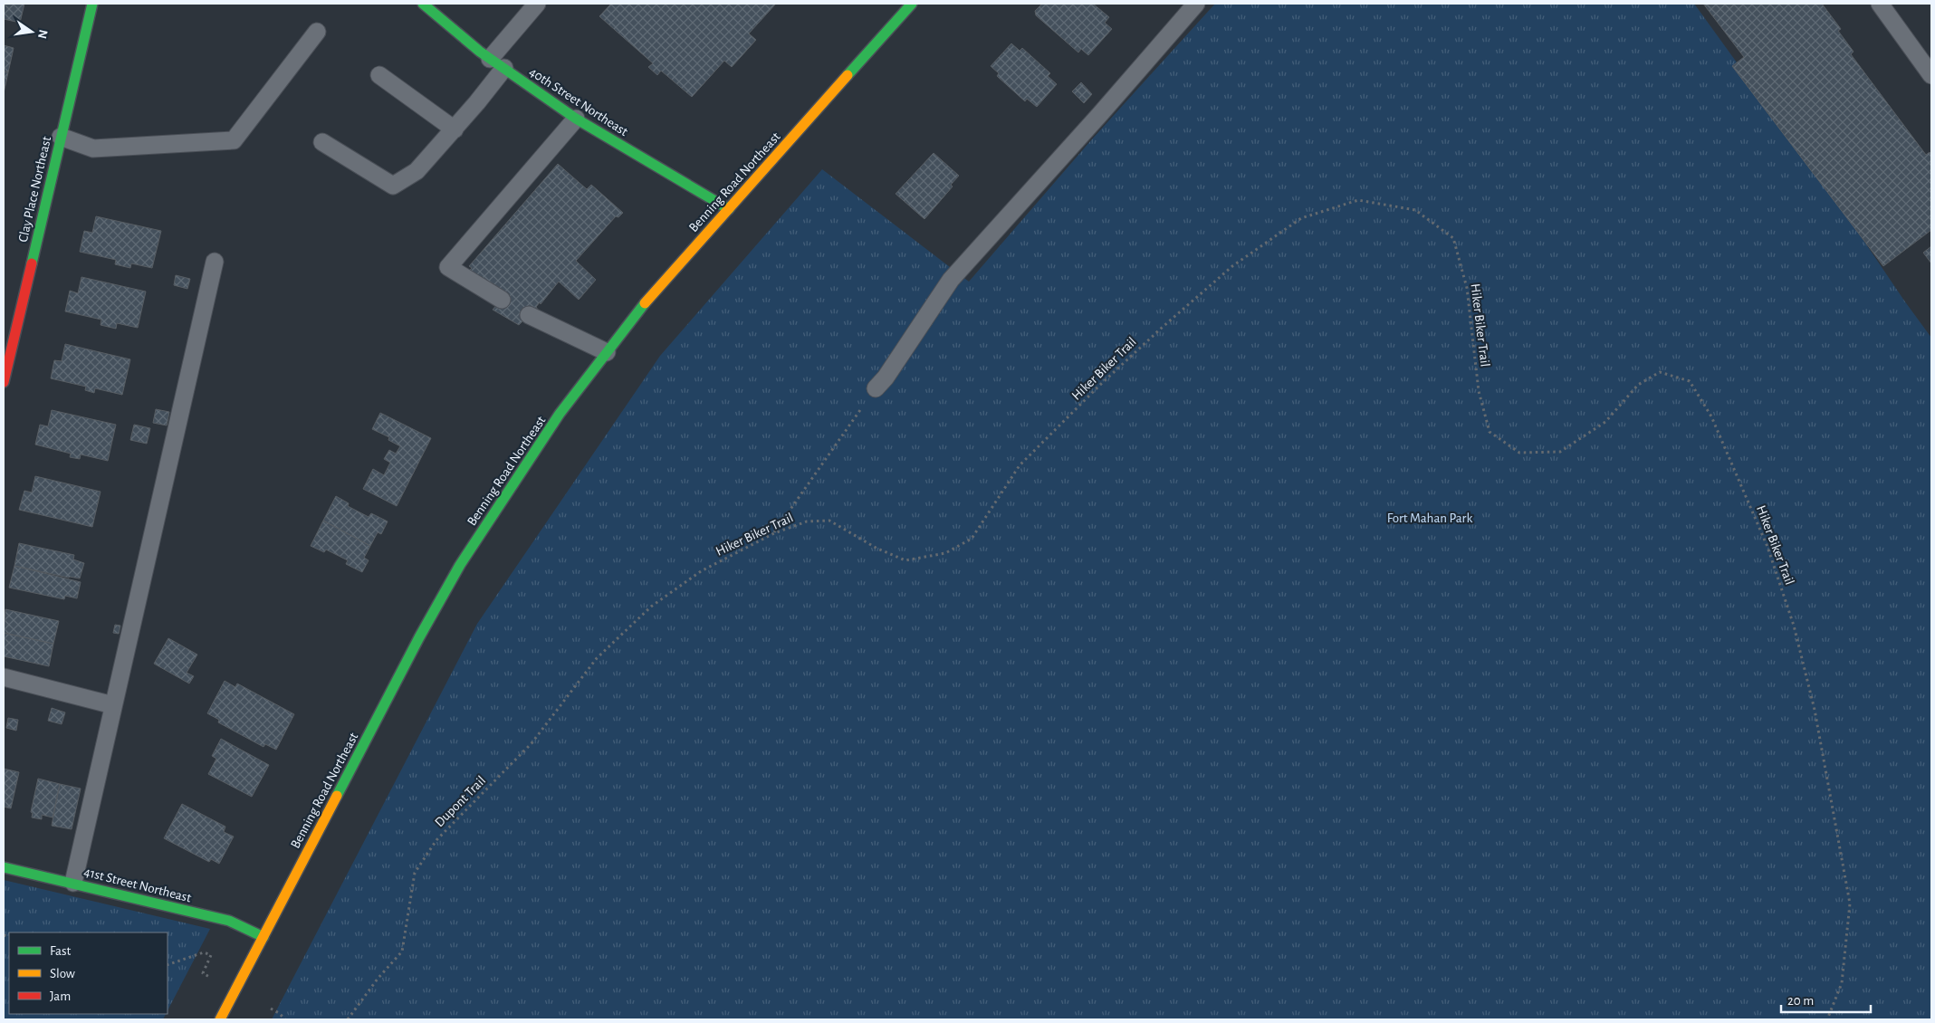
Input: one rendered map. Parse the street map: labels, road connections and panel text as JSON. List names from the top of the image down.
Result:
{
  "streets": {
    "main road": [
      "40th Street Northeast",
      "Benning Road Northeast",
      "Clay Place Northeast",
      "41st Street Northeast"
    ],
    "path": ["Hiker Biker Trail", "Dupont Trail"]
  },
  "crossings": [
    ["40th Street Northeast", "Benning Road Northeast"],
    ["Benning Road Northeast", "41st Street Northeast"],
    ["Hiker Biker Trail", "Dupont Trail"]
  ],
  "parks": ["Fort Mahan Park"],
  "legend": ["Fast", "Slow", "Jam"],
  "scale_bar": "20 m",
  "north": "right"
}
